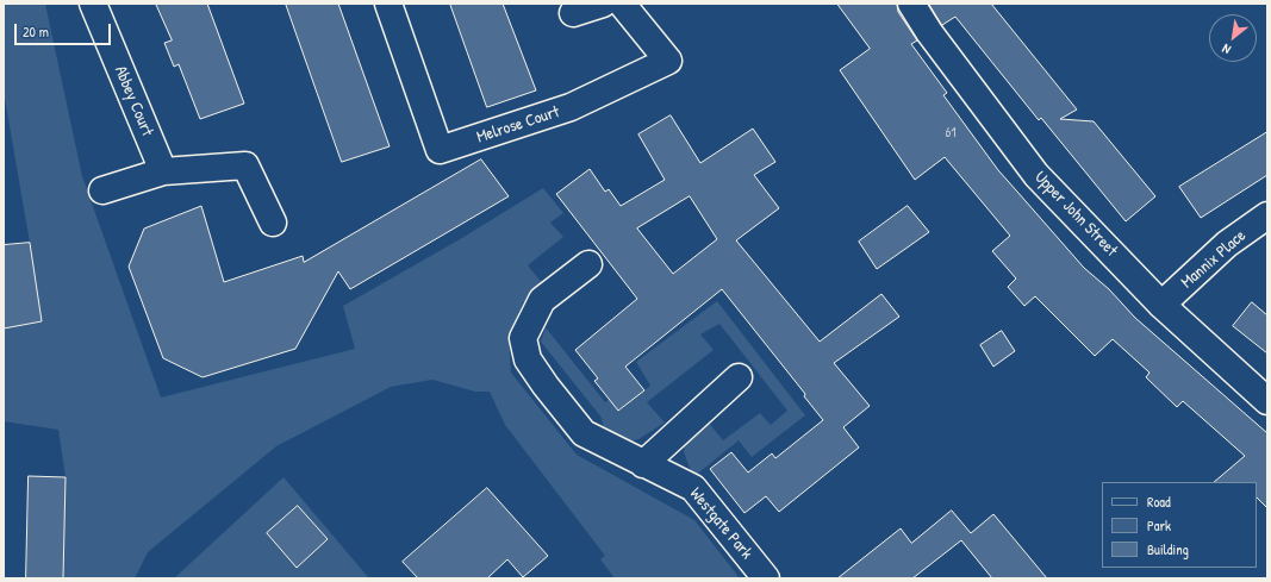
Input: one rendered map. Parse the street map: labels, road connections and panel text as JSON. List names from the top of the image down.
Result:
{
  "streets": {
    "street": [
      "Abbey Court",
      "Melrose Court",
      "Upper John Street",
      "Mannix Place",
      "Westgate Park"
    ]
  },
  "crossings": [
    ["Upper John Street", "Mannix Place"]
  ],
  "house_numbers": ["61"],
  "legend": ["Road", "Park", "Building"],
  "scale_bar": "20 m",
  "north": "bottom left"
}
